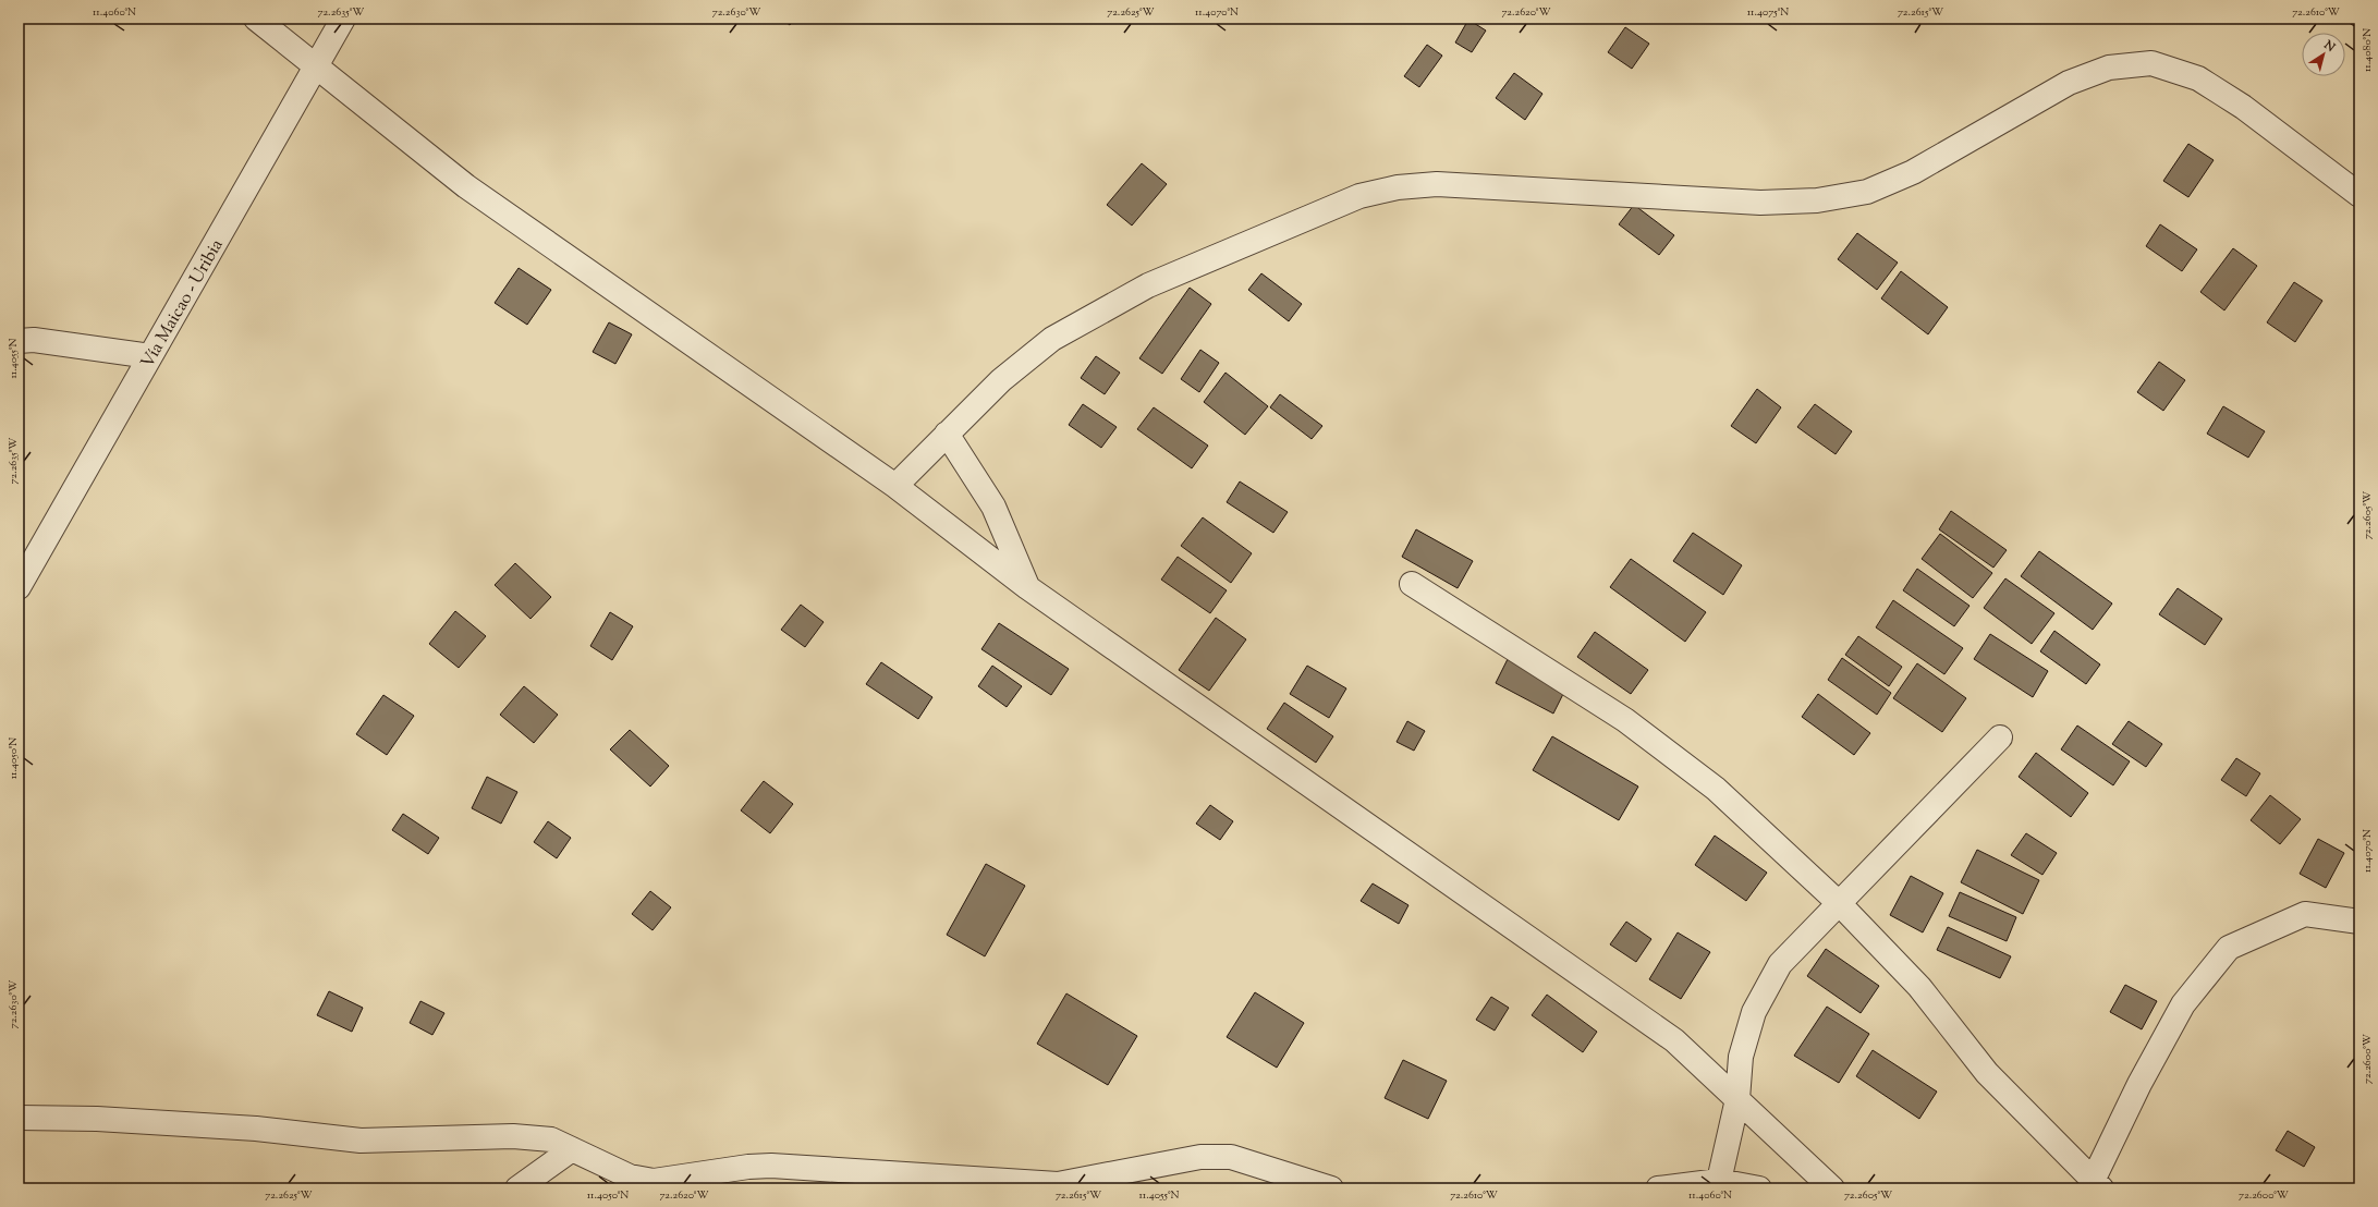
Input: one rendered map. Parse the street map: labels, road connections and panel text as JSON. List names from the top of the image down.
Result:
{
  "streets": {
    "street": ["Vía Maicao - Uribia"]
  },
  "north": "top right",
  "coordinates": [
    "11.4060°N",
    "72.2635°W",
    "72.2630°W",
    "72.2625°W",
    "11.4070°N",
    "72.2620°W",
    "11.4075°N",
    "72.2615°W",
    "72.2610°W",
    "11.4080°N",
    "11.4055°N",
    "72.2605°W",
    "11.4050°N",
    "72.2600°W"
  ]
}
